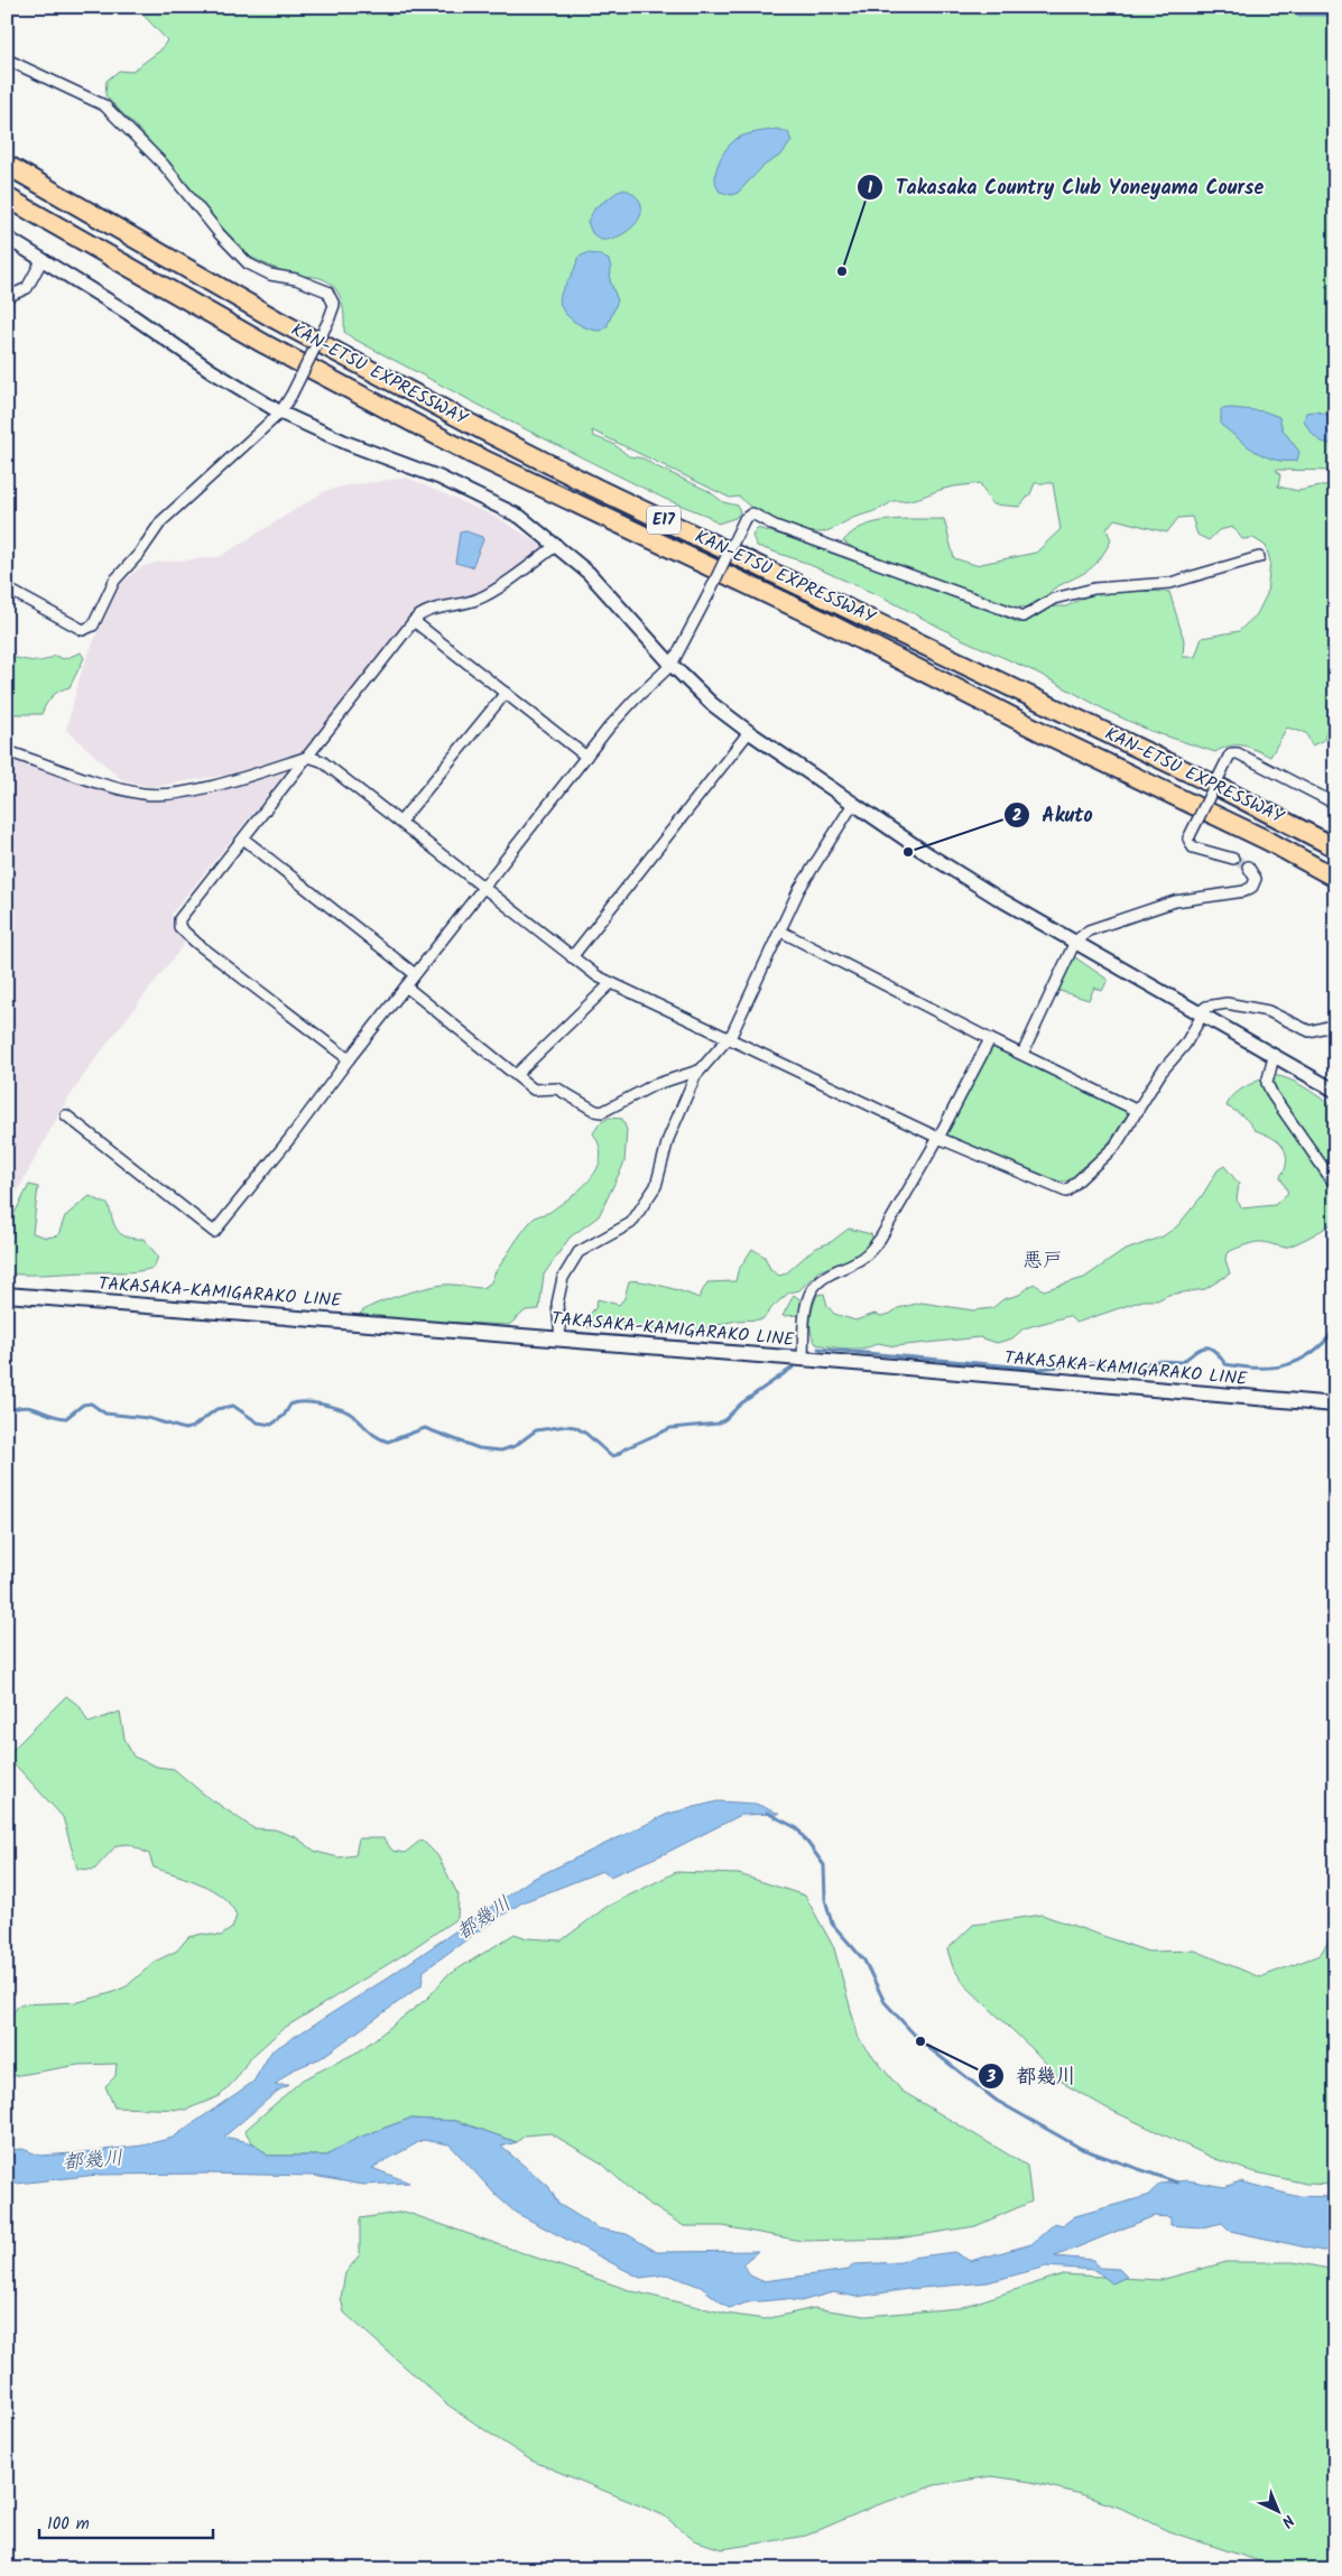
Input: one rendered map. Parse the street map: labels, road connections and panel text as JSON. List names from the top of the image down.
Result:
{
  "streets": {
    "highway": ["KAN-ETSU EXPRESSWAY", "E17"],
    "main road": ["TAKASAKA-KAMIGARAKO LINE"]
  },
  "districts": ["悪戸"],
  "water": ["都幾川"],
  "places": ["Takasaka Country Club Yoneyama Course", "Akuto", "都幾川"],
  "scale_bar": "100 m",
  "north": "bottom right"
}
